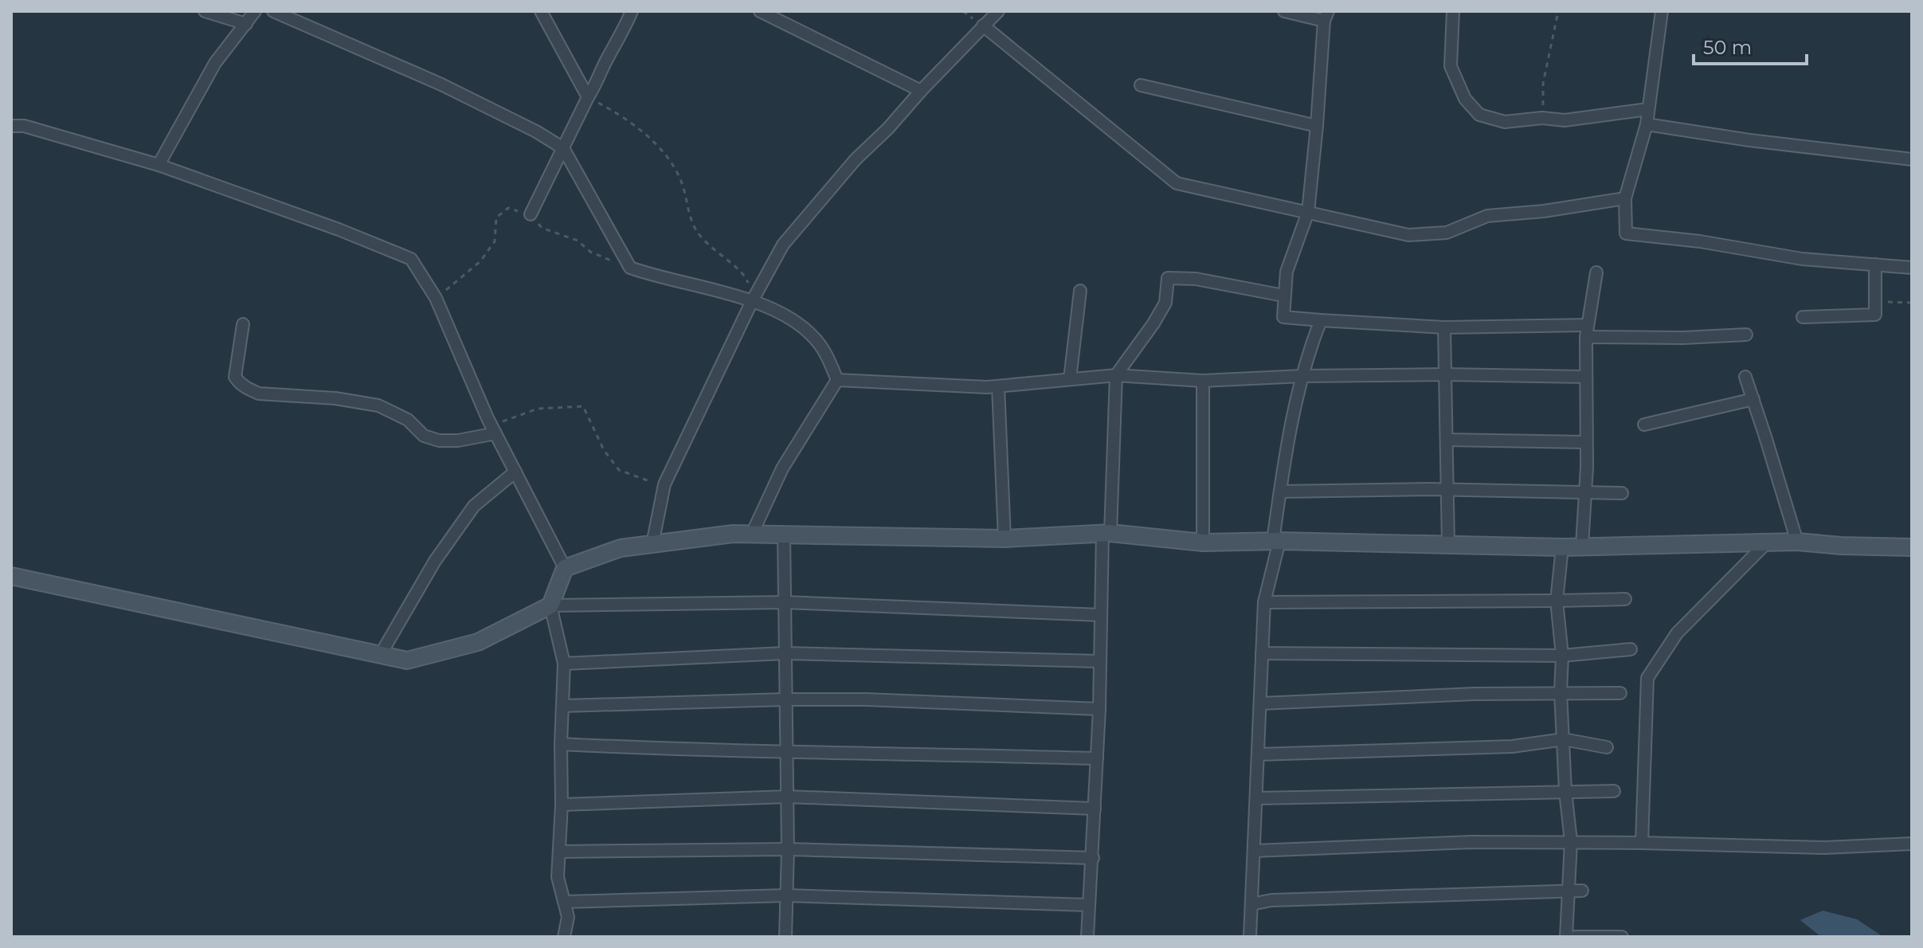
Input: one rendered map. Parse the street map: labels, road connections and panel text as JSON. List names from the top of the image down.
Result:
{
  "scale_bar": "50 m"
}
